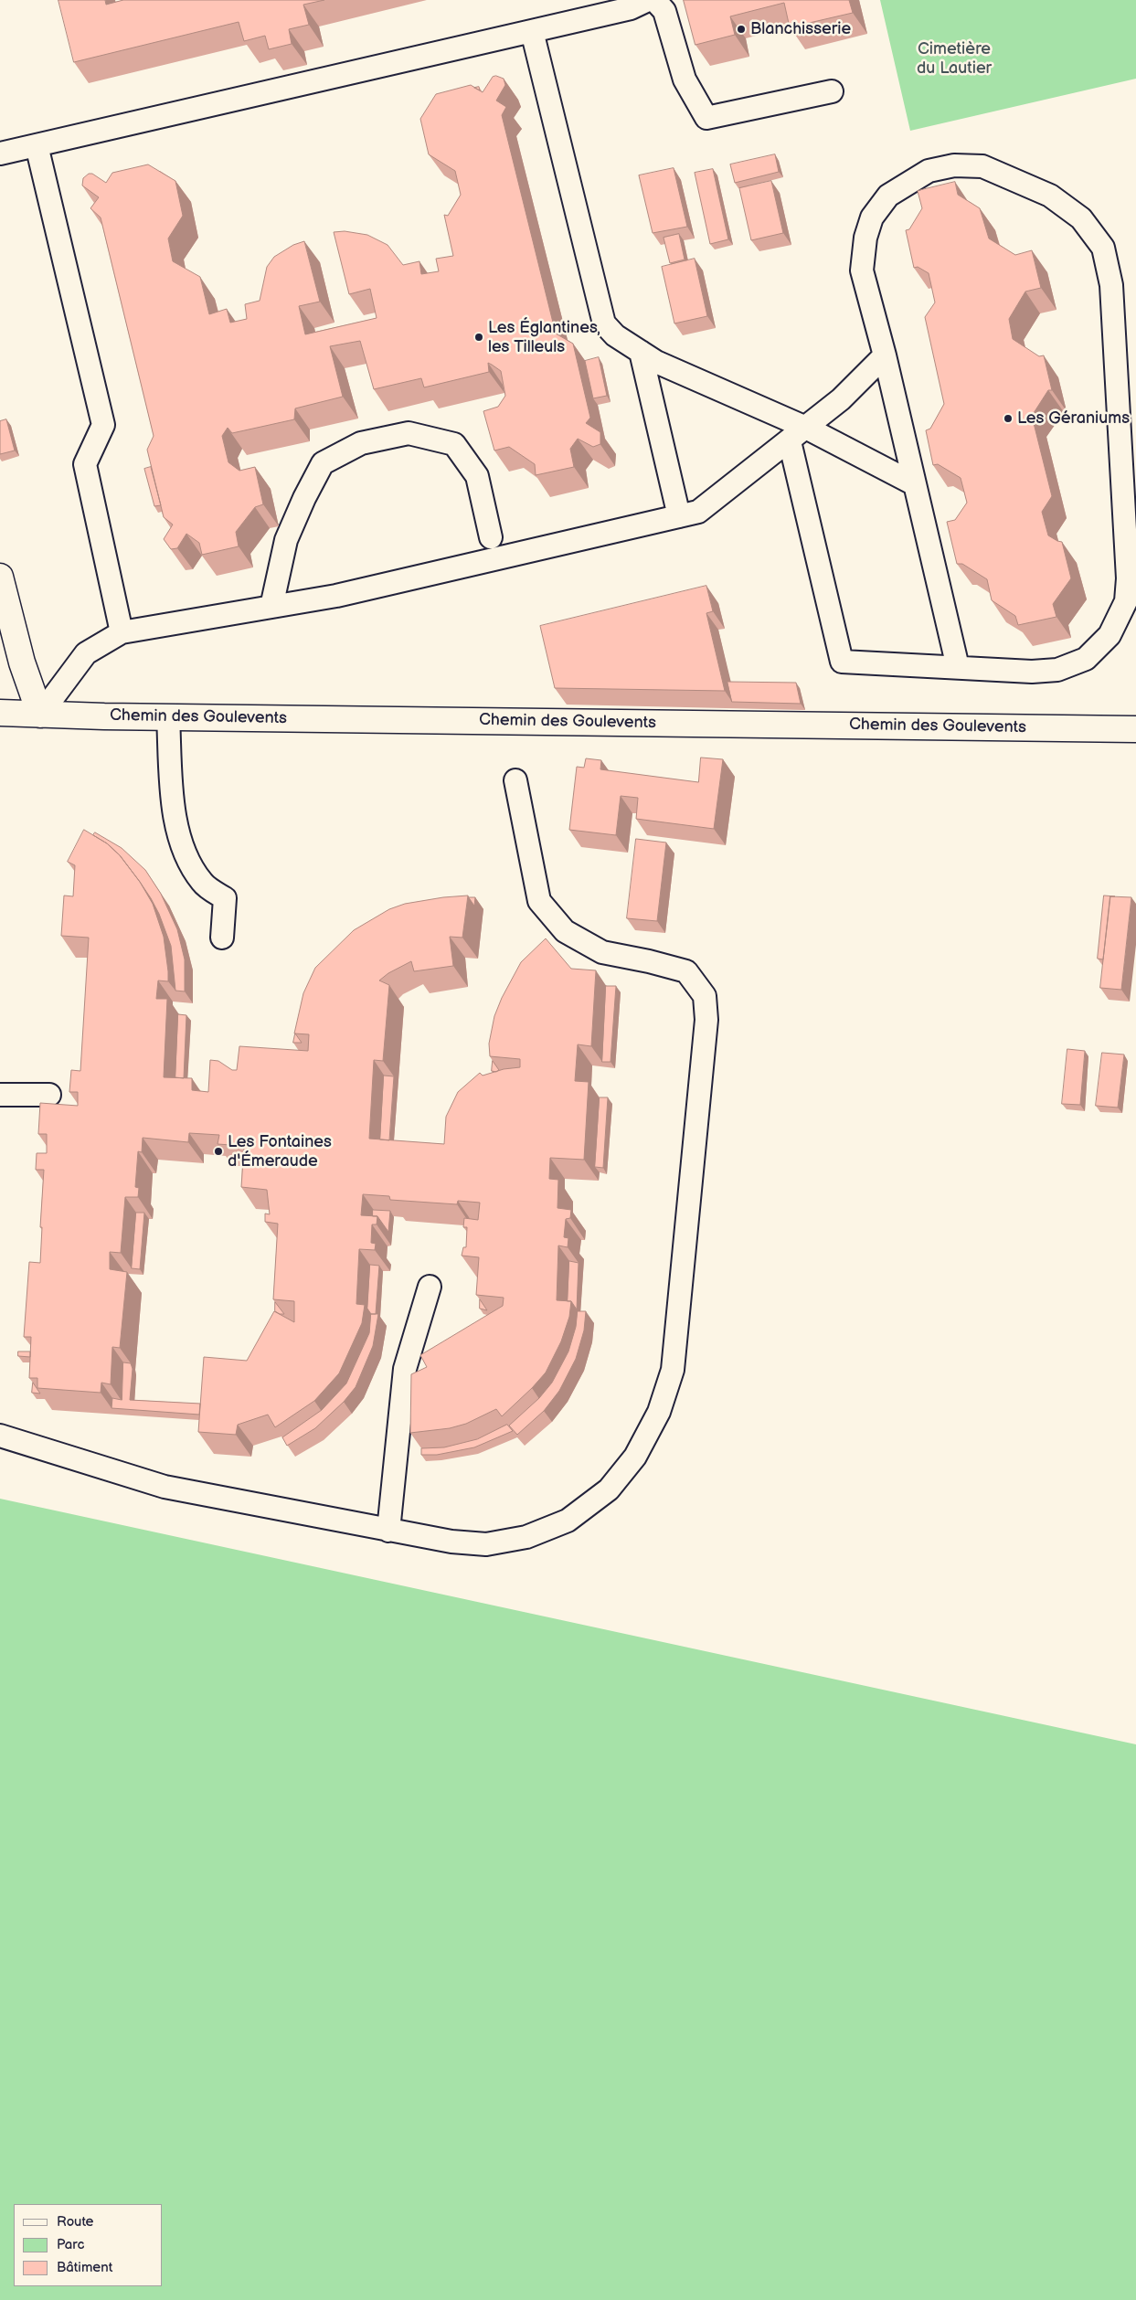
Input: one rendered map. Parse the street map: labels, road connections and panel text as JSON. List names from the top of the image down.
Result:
{
  "streets": {
    "street": ["Chemin des Goulevents"]
  },
  "parks": ["Cimetière du Lautier"],
  "places": [
    "Blanchisserie",
    "Les Églantines, les Tilleuls",
    "Les Géraniums",
    "Les Fontaines d'Émeraude"
  ],
  "legend": ["Route", "Parc", "Bâtiment"]
}
